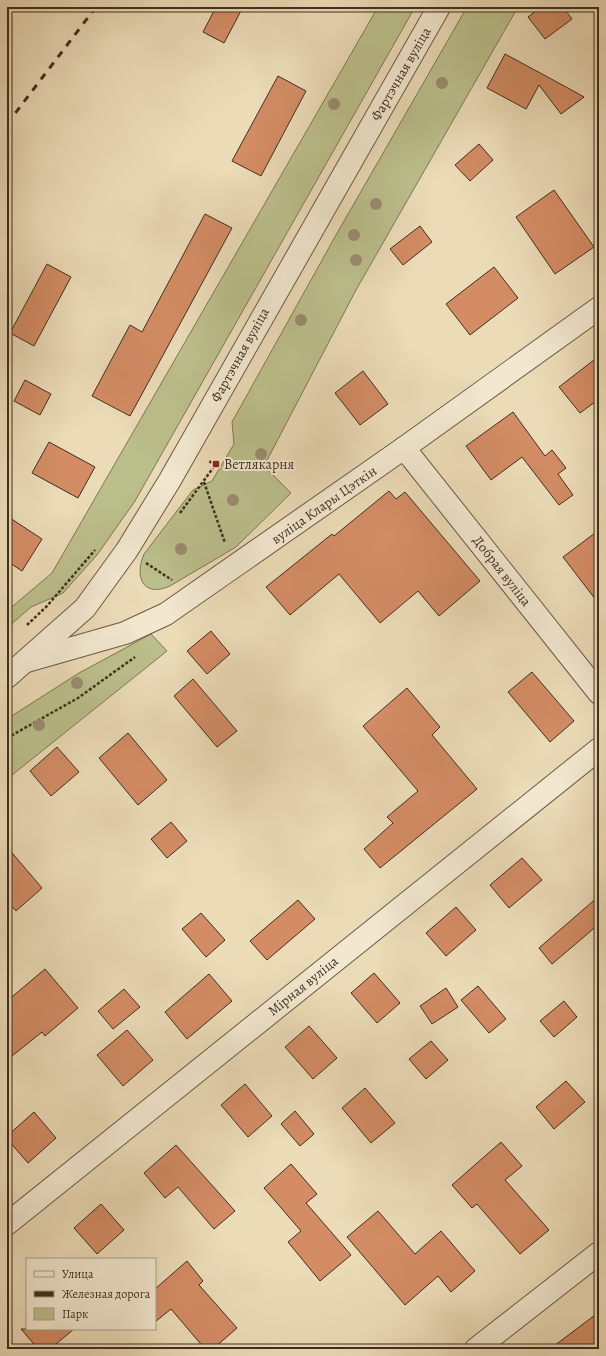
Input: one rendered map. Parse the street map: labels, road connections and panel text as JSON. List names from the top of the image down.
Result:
{
  "streets": {
    "street": [
      "Фартэчная вуліца",
      "вуліца Клары Цэткін",
      "Добрая вуліца",
      "Мірная вуліца"
    ]
  },
  "crossings": [
    ["Фартэчная вуліца", "вуліца Клары Цэткін"],
    ["вуліца Клары Цэткін", "Добрая вуліца"]
  ],
  "places": {
    "transit": ["Ветлякарня"]
  },
  "legend": ["Улица", "Железная дорога", "Парк"]
}
